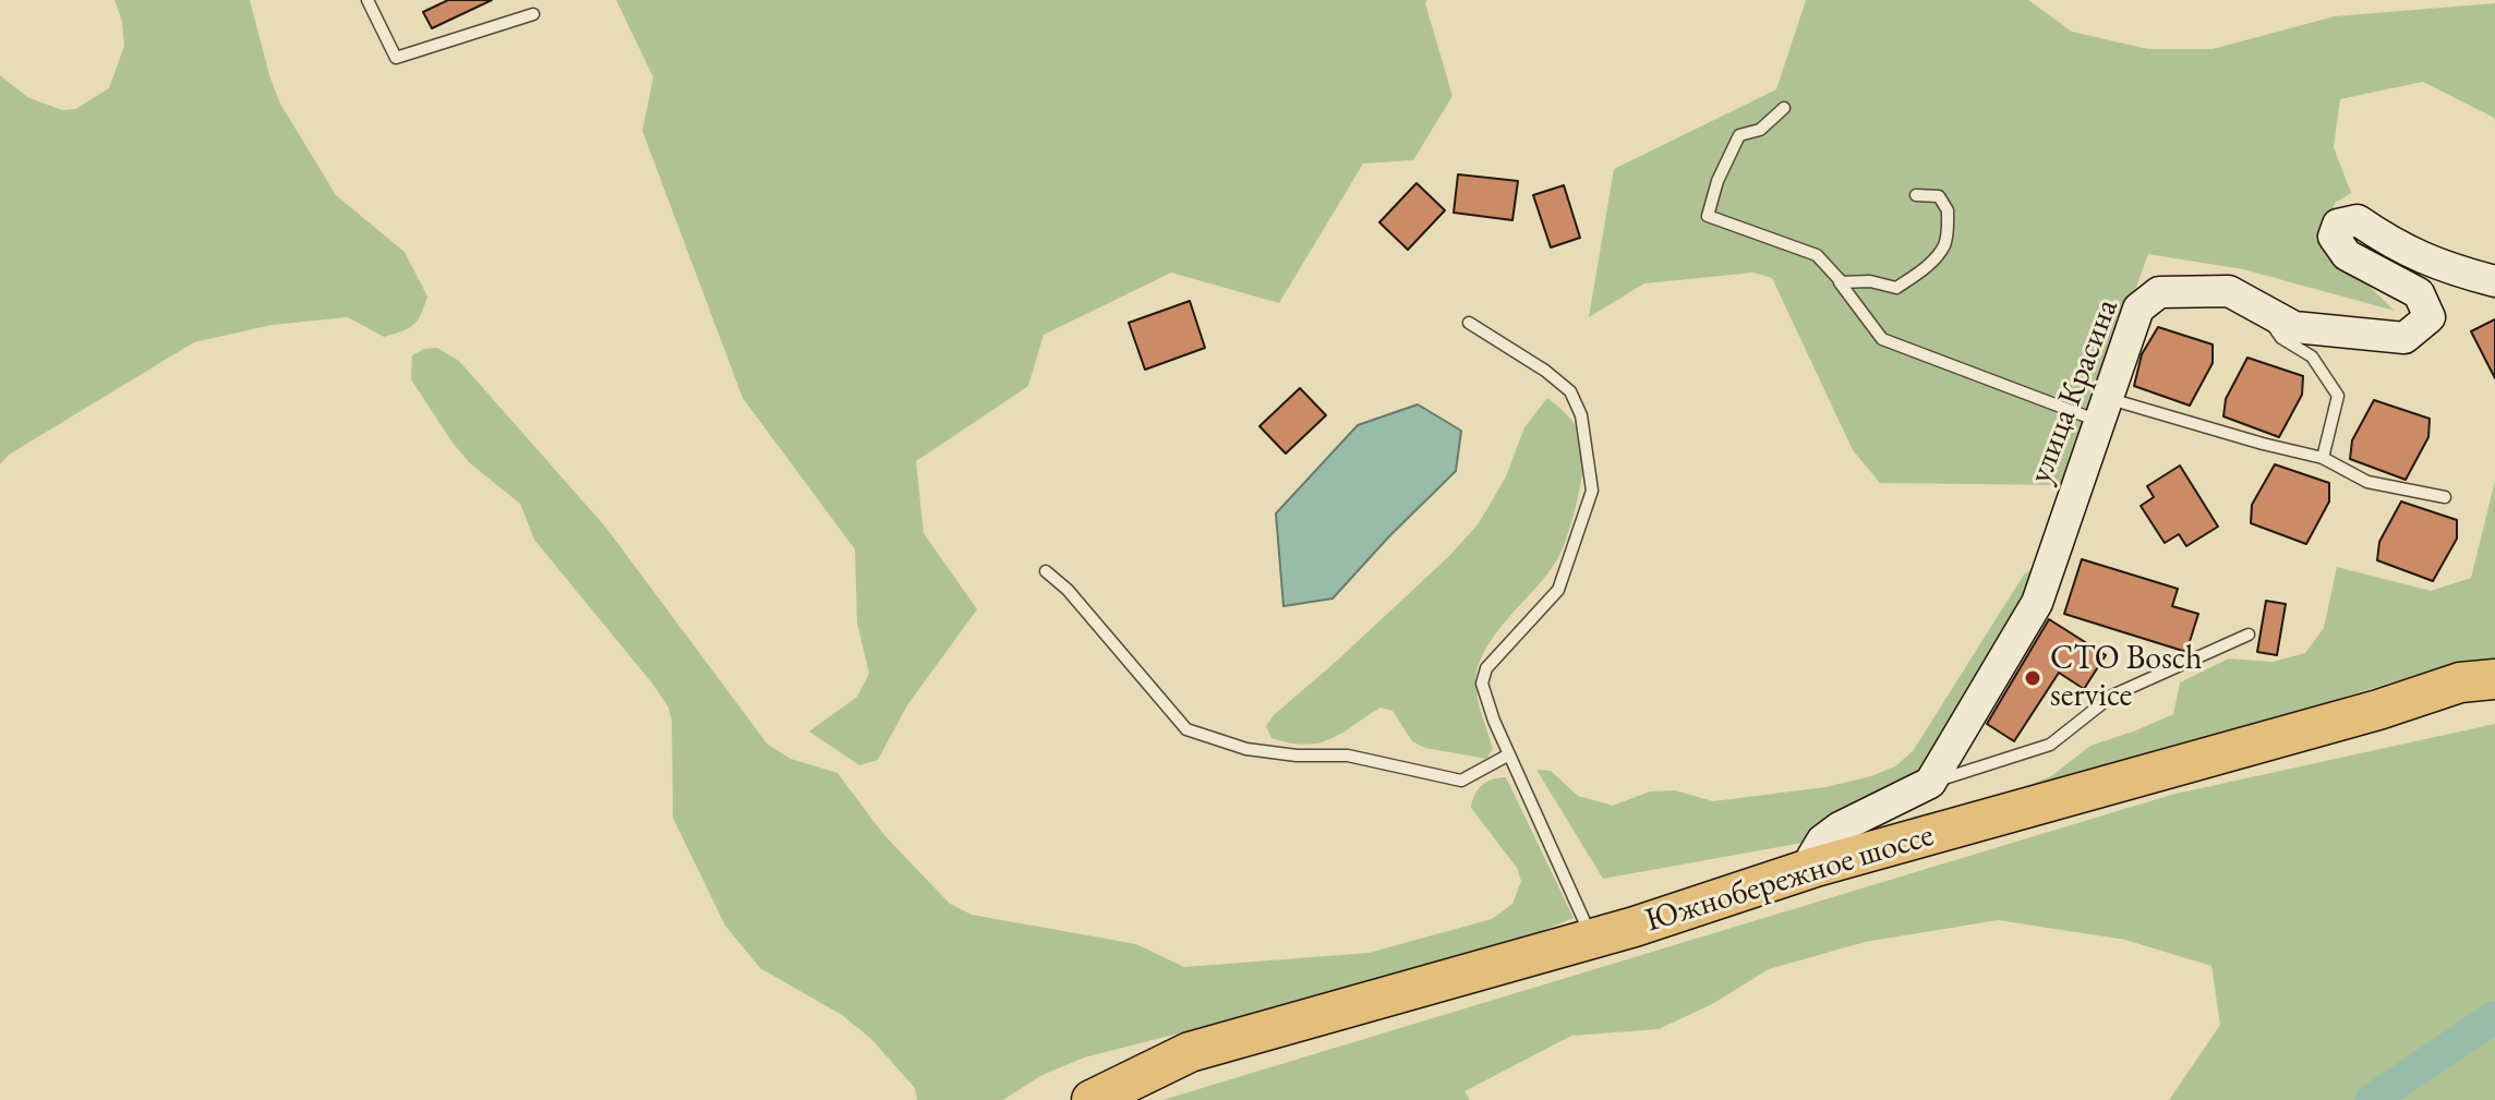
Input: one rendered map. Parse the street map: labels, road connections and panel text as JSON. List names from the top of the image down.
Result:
{
  "streets": {
    "highway": ["Южнобережное шоссе"],
    "street": ["улица Красина"]
  },
  "places": ["СТО Bosch service"]
}
